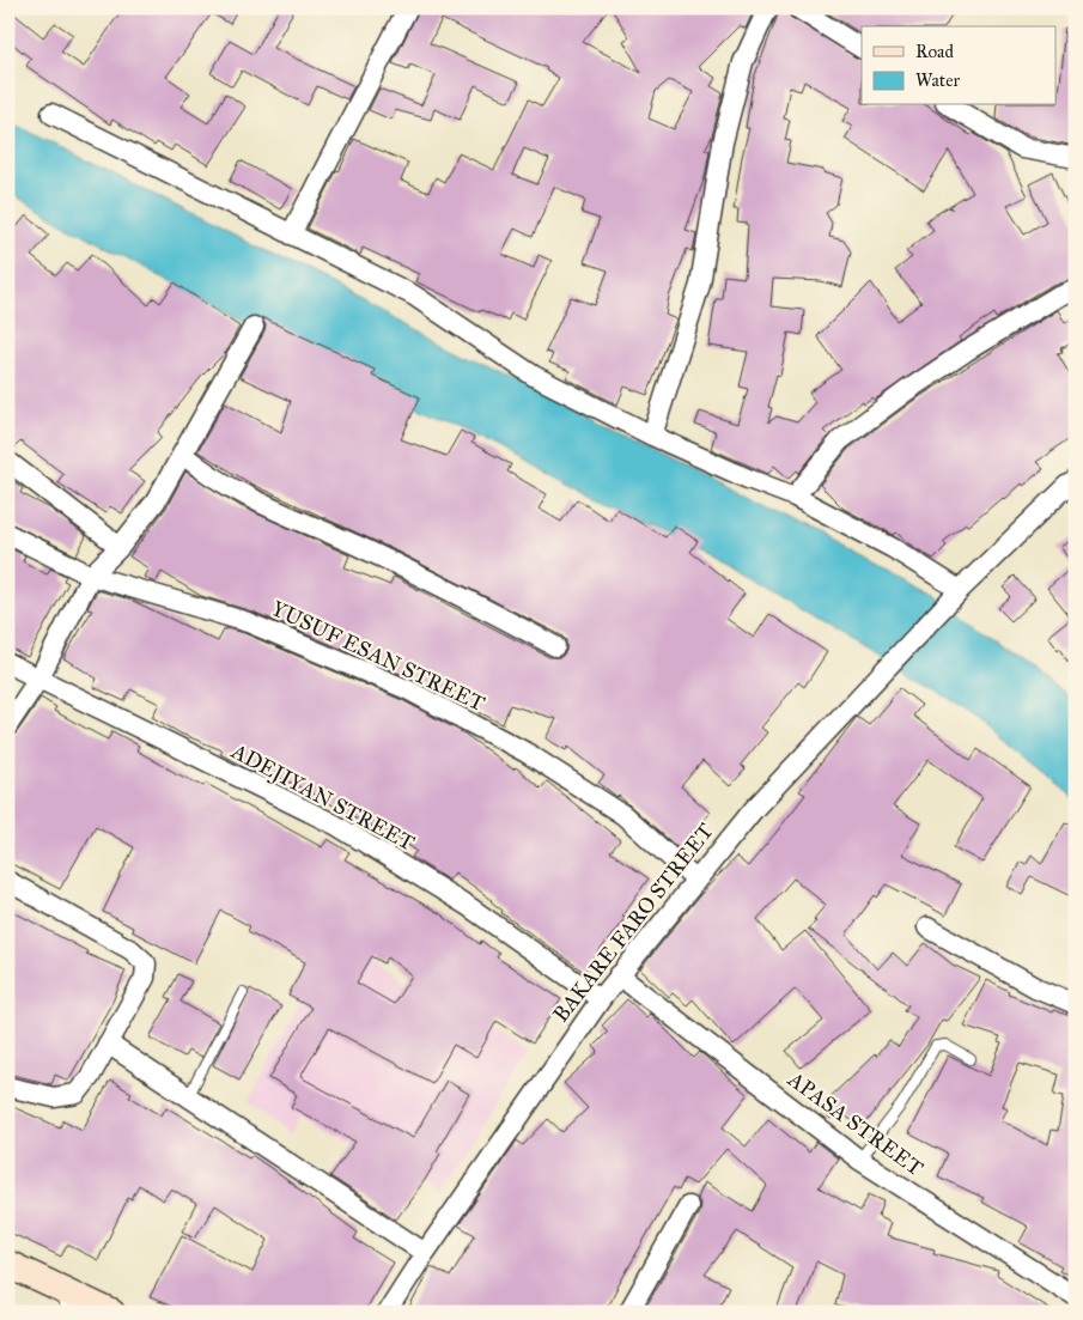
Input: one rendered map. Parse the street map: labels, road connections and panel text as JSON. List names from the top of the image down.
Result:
{
  "streets": {
    "street": [
      "YUSUF ESAN STREET",
      "ADEJIYAN STREET",
      "BAKARE FARO STREET",
      "APASA STREET"
    ]
  },
  "crossings": [
    ["YUSUF ESAN STREET", "BAKARE FARO STREET"],
    ["ADEJIYAN STREET", "BAKARE FARO STREET"],
    ["BAKARE FARO STREET", "APASA STREET"]
  ],
  "legend": ["Road", "Water"]
}
